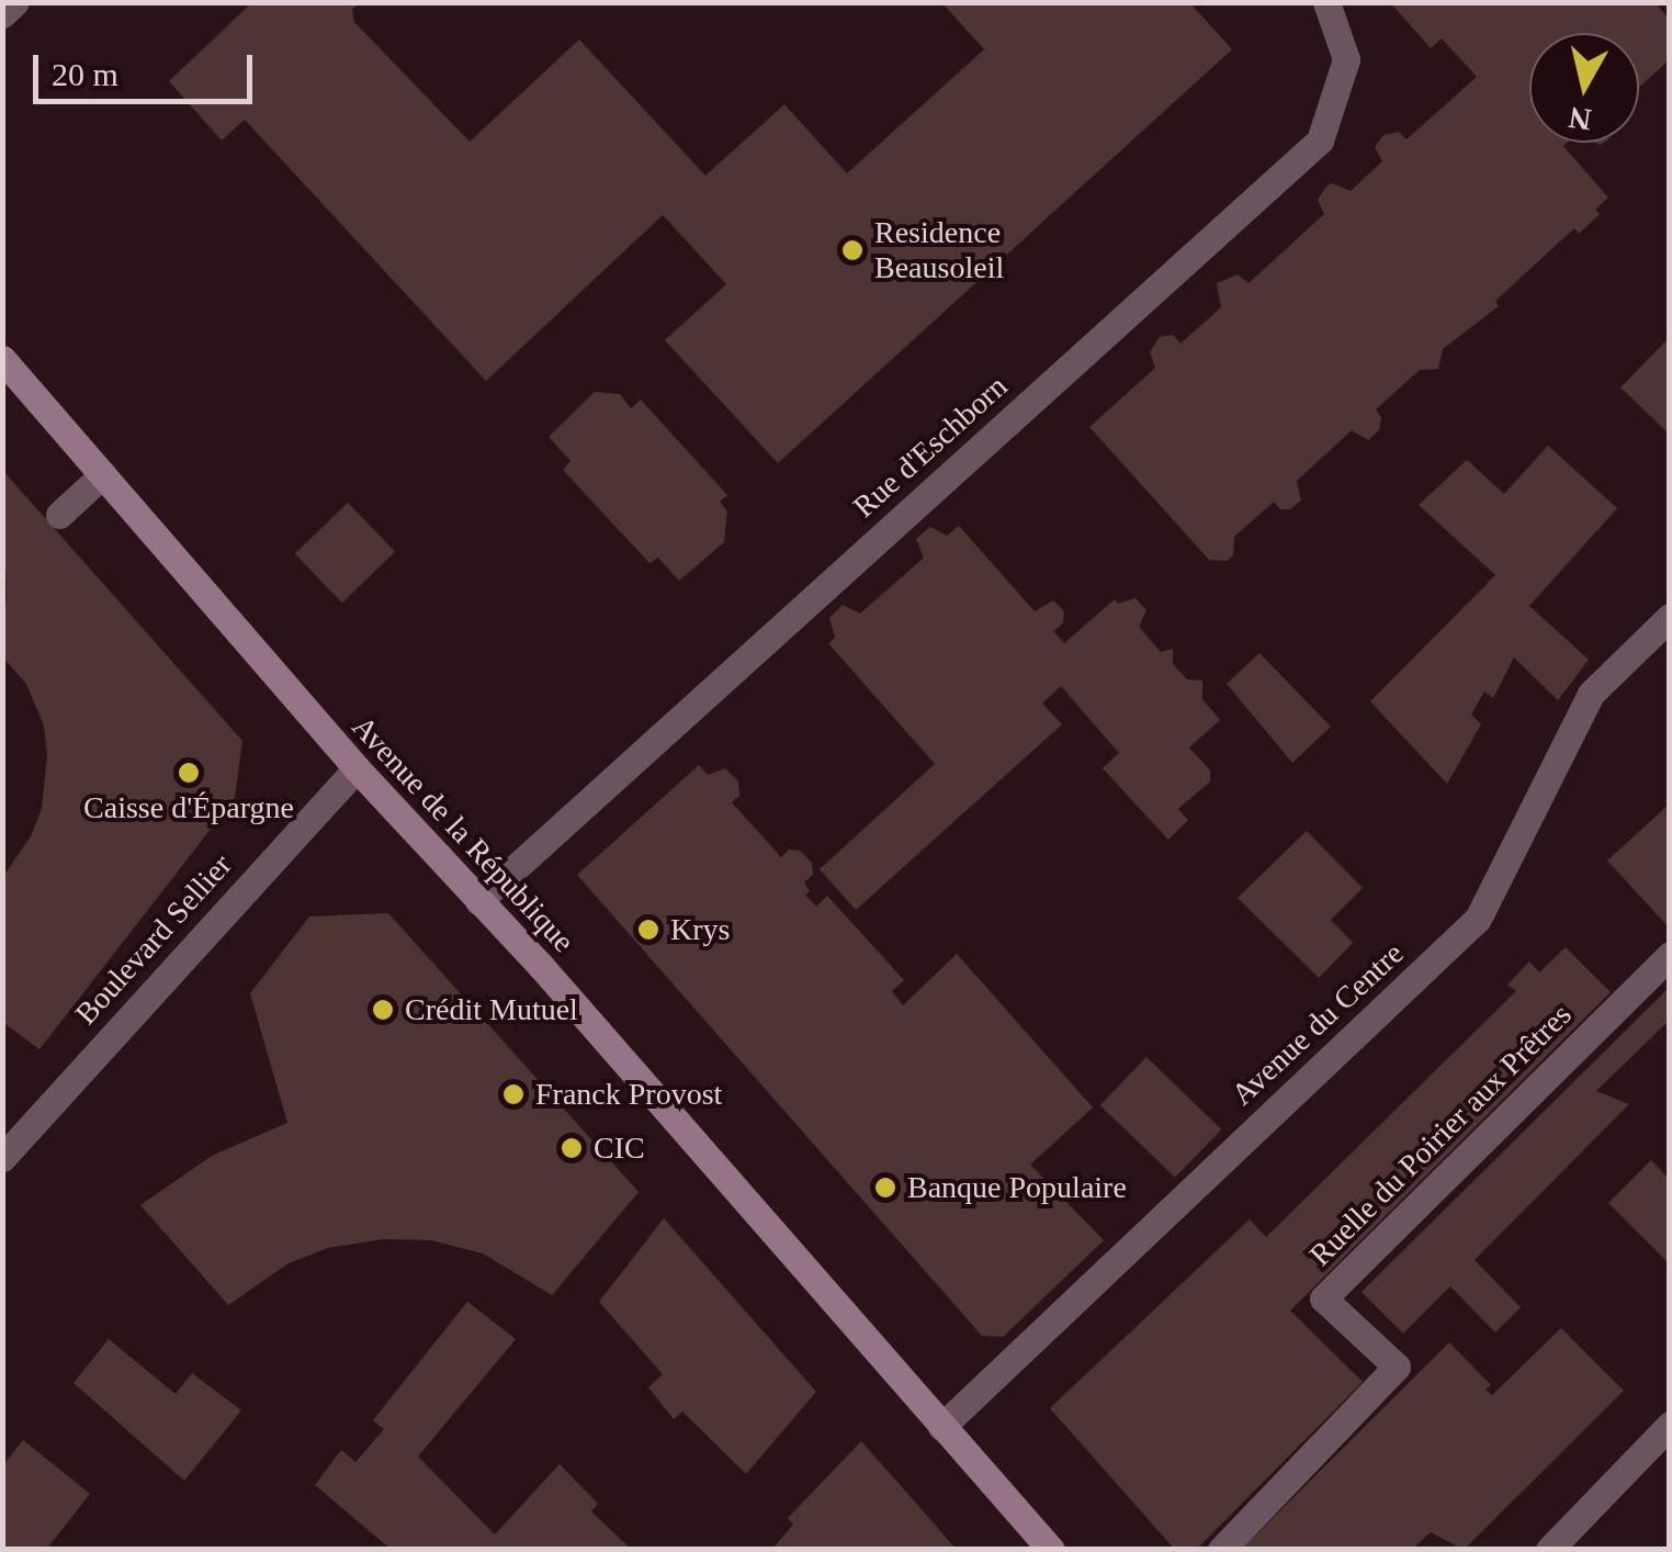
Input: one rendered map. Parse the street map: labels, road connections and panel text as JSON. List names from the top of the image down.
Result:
{
  "streets": {
    "main road": ["Avenue de la République"],
    "street": [
      "Rue d'Eschborn",
      "Boulevard Sellier",
      "Avenue du Centre",
      "Ruelle du Poirier aux Prêtres"
    ]
  },
  "crossings": [
    ["Rue d'Eschborn", "Avenue de la République"],
    ["Avenue de la République", "Boulevard Sellier"],
    ["Avenue de la République", "Avenue du Centre"]
  ],
  "places": [
    "Residence Beausoleil",
    "Caisse d'Épargne",
    "Krys",
    "Crédit Mutuel",
    "Franck Provost",
    "CIC",
    "Banque Populaire"
  ],
  "scale_bar": "20 m",
  "north": "bottom"
}
